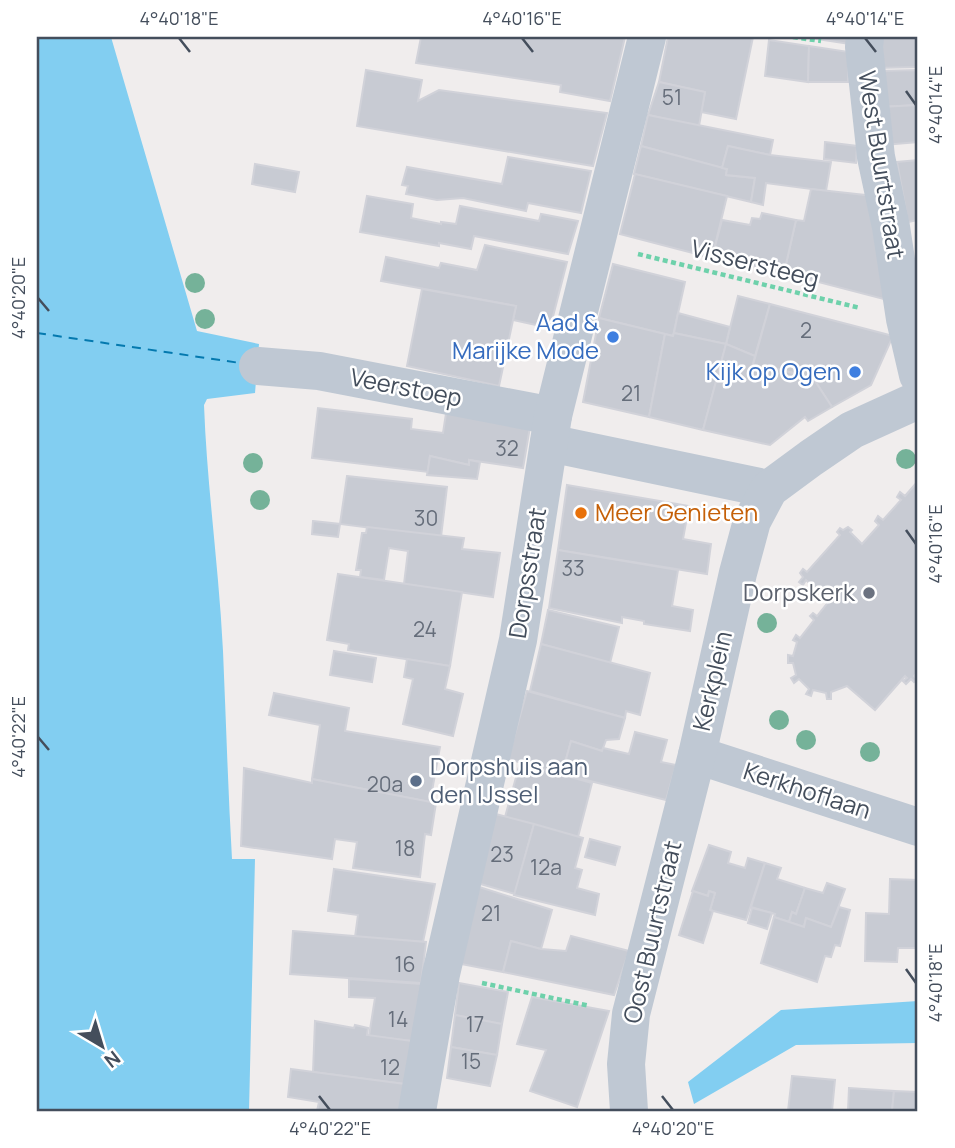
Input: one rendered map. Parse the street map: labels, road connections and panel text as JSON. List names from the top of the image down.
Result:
{
  "streets": {
    "street": [
      "West Buurtstraat",
      "Veerstoep",
      "Dorpsstraat",
      "Kerkplein",
      "Kerkhoflaan",
      "Oost Buurtstraat"
    ],
    "path": ["Vissersteeg"]
  },
  "crossings": [
    ["West Buurtstraat", "Vissersteeg"],
    ["Vissersteeg", "Dorpsstraat"],
    ["Veerstoep", "Dorpsstraat"],
    ["Kerkplein", "Kerkhoflaan"],
    ["Kerkplein", "Oost Buurtstraat"],
    ["Kerkhoflaan", "Oost Buurtstraat"]
  ],
  "places": [
    "Aad & Marijke Mode",
    "Kijk op Ogen",
    "Meer Genieten",
    "Dorpskerk",
    "Dorpshuis aan den IJssel"
  ],
  "house_numbers": [
    "51",
    "2",
    "21",
    "32",
    "30",
    "33",
    "24",
    "20a",
    "18",
    "23",
    "12a",
    "21",
    "16",
    "14",
    "17",
    "15",
    "12"
  ],
  "north": "bottom right",
  "coordinates": [
    "4°40'18\"E",
    "4°40'16\"E",
    "4°40'14\"E",
    "4°40'20\"E",
    "4°40'22\"E"
  ]
}
